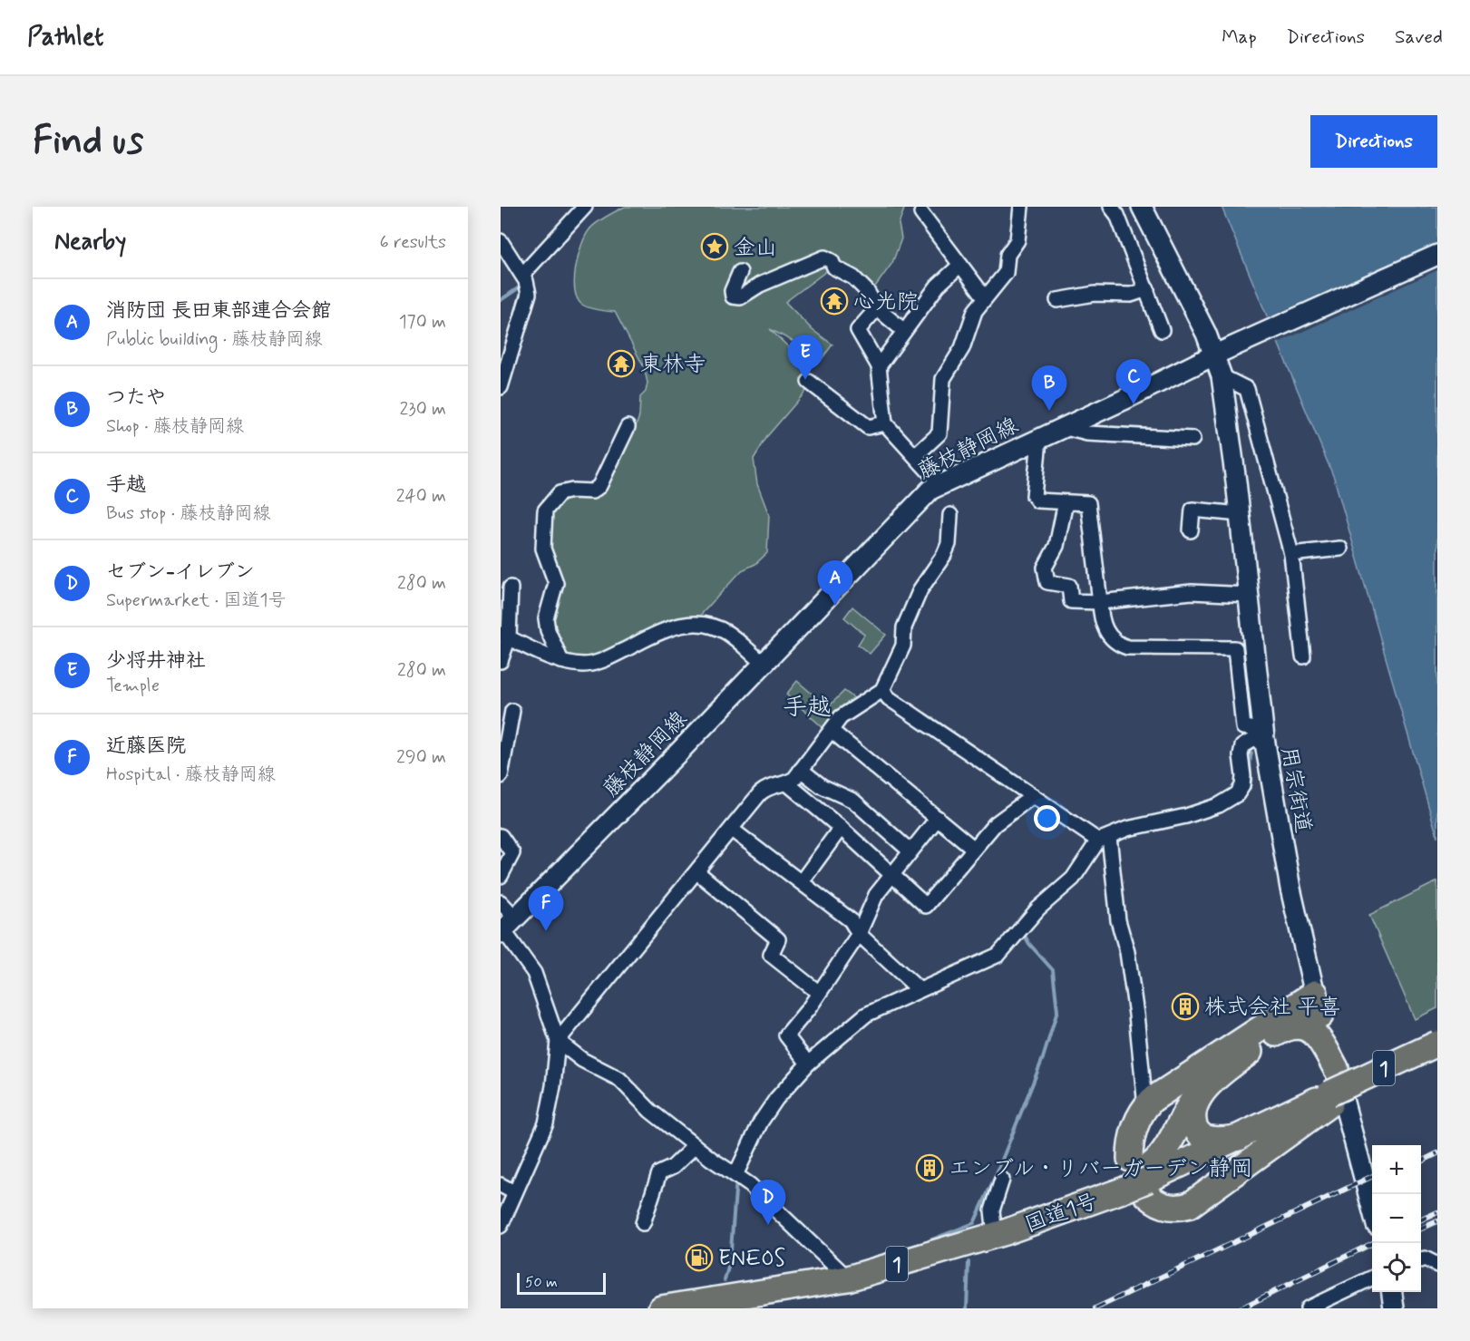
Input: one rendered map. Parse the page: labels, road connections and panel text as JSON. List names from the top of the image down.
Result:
{
  "streets": {
    "highway": ["1", "国道1号"],
    "main road": ["藤枝静岡線", "用宗街道"]
  },
  "crossings": [
    ["藤枝静岡線", "用宗街道"]
  ],
  "districts": ["手越"],
  "places": {
    "place": ["金山"],
    "temple": ["心光院", "東林寺"],
    "building": ["株式会社 平喜", "エンブル・リバーガーデン静岡"],
    "fuel station": ["ENEOS"]
  },
  "scale_bar": "50 m",
  "page": {
    "header": "Pathlet",
    "nav": ["Map", "Directions", "Saved"],
    "buttons": "Directions",
    "title": "Find us",
    "heading": ["Nearby", "6 results"],
    "list": [
      {
        "mark": "A",
        "name": "消防団 長田東部連合会館",
        "note": "Public building · 藤枝静岡線",
        "value": "170 m"
      },
      {
        "mark": "B",
        "name": "つたや",
        "note": "Shop · 藤枝静岡線",
        "value": "230 m"
      },
      {
        "mark": "C",
        "name": "手越",
        "note": "Bus stop · 藤枝静岡線",
        "value": "240 m"
      },
      {
        "mark": "D",
        "name": "セブン-イレブン",
        "note": "Supermarket · 国道1号",
        "value": "280 m"
      },
      {
        "mark": "E",
        "name": "少将井神社",
        "note": "Temple",
        "value": "280 m"
      },
      {
        "mark": "F",
        "name": "近藤医院",
        "note": "Hospital · 藤枝静岡線",
        "value": "290 m"
      }
    ],
    "pins": [
      "E",
      "C",
      "B",
      "A",
      "F",
      "D"
    ],
    "map_buttons": ["+", "−"],
    "scale": "50 m"
  }
}
